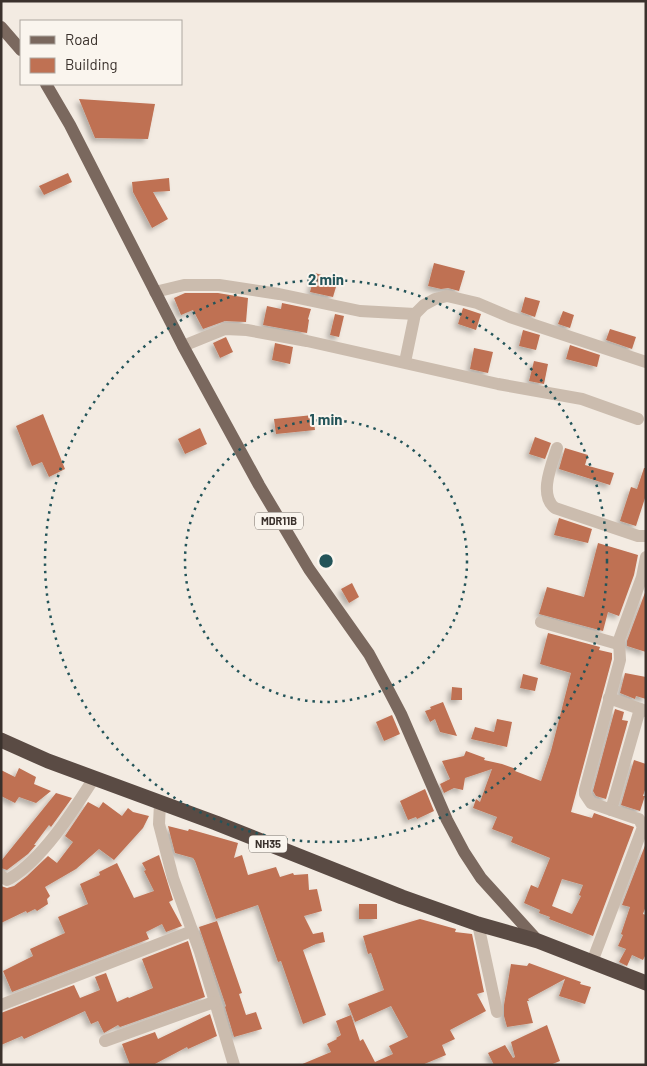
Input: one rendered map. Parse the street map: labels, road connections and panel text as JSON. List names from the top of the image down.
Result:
{
  "streets": {
    "highway": ["NH35"],
    "main road": ["MDR11B"]
  },
  "crossings": [
    ["MDR11B", "NH35"]
  ],
  "legend": ["Road", "Building"],
  "rings": ["2 min", "1 min"]
}
